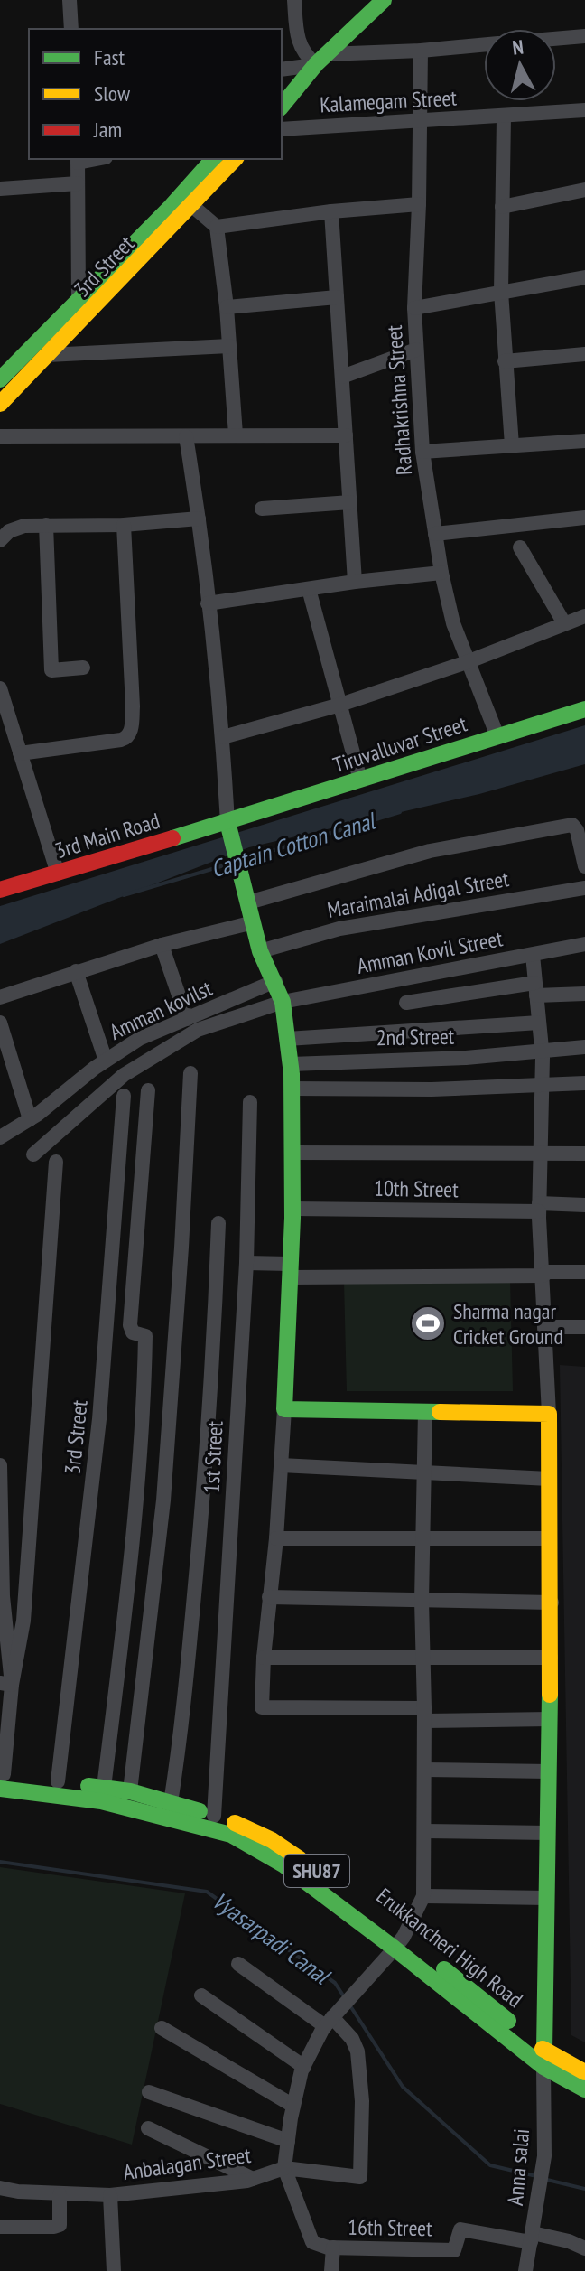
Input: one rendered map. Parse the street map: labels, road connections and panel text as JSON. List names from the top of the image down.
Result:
{
  "streets": {
    "street": [
      "Kalamegam Street",
      "3rd Street",
      "Radhakrishna Street",
      "Tiruvalluvar Street",
      "3rd Main Road",
      "Maraimalai Adigal Street",
      "Amman Kovil Street",
      "Amman kovilst",
      "2nd Street",
      "10th Street",
      "1st Street",
      "SHU87",
      "Erukkancheri High Road",
      "Anbalagan Street",
      "Anna salai",
      "16th Street"
    ]
  },
  "crossings": [
    ["Kalamegam Street", "Radhakrishna Street"],
    ["3rd Street", "Erukkancheri High Road"],
    ["Radhakrishna Street", "Tiruvalluvar Street"],
    ["Tiruvalluvar Street", "3rd Main Road"],
    ["1st Street", "Erukkancheri High Road"],
    ["SHU87", "Erukkancheri High Road"],
    ["SHU87", "Anbalagan Street"],
    ["SHU87", "Anna salai"],
    ["Erukkancheri High Road", "Anbalagan Street"],
    ["Erukkancheri High Road", "Anna salai"],
    ["Anbalagan Street", "16th Street"],
    ["Anna salai", "16th Street"]
  ],
  "water": ["Captain Cotton Canal", "Vyasarpadi Canal"],
  "places": {
    "sports": ["Sharma nagar Cricket Ground"]
  },
  "legend": ["Fast", "Slow", "Jam"],
  "north": "top"
}
